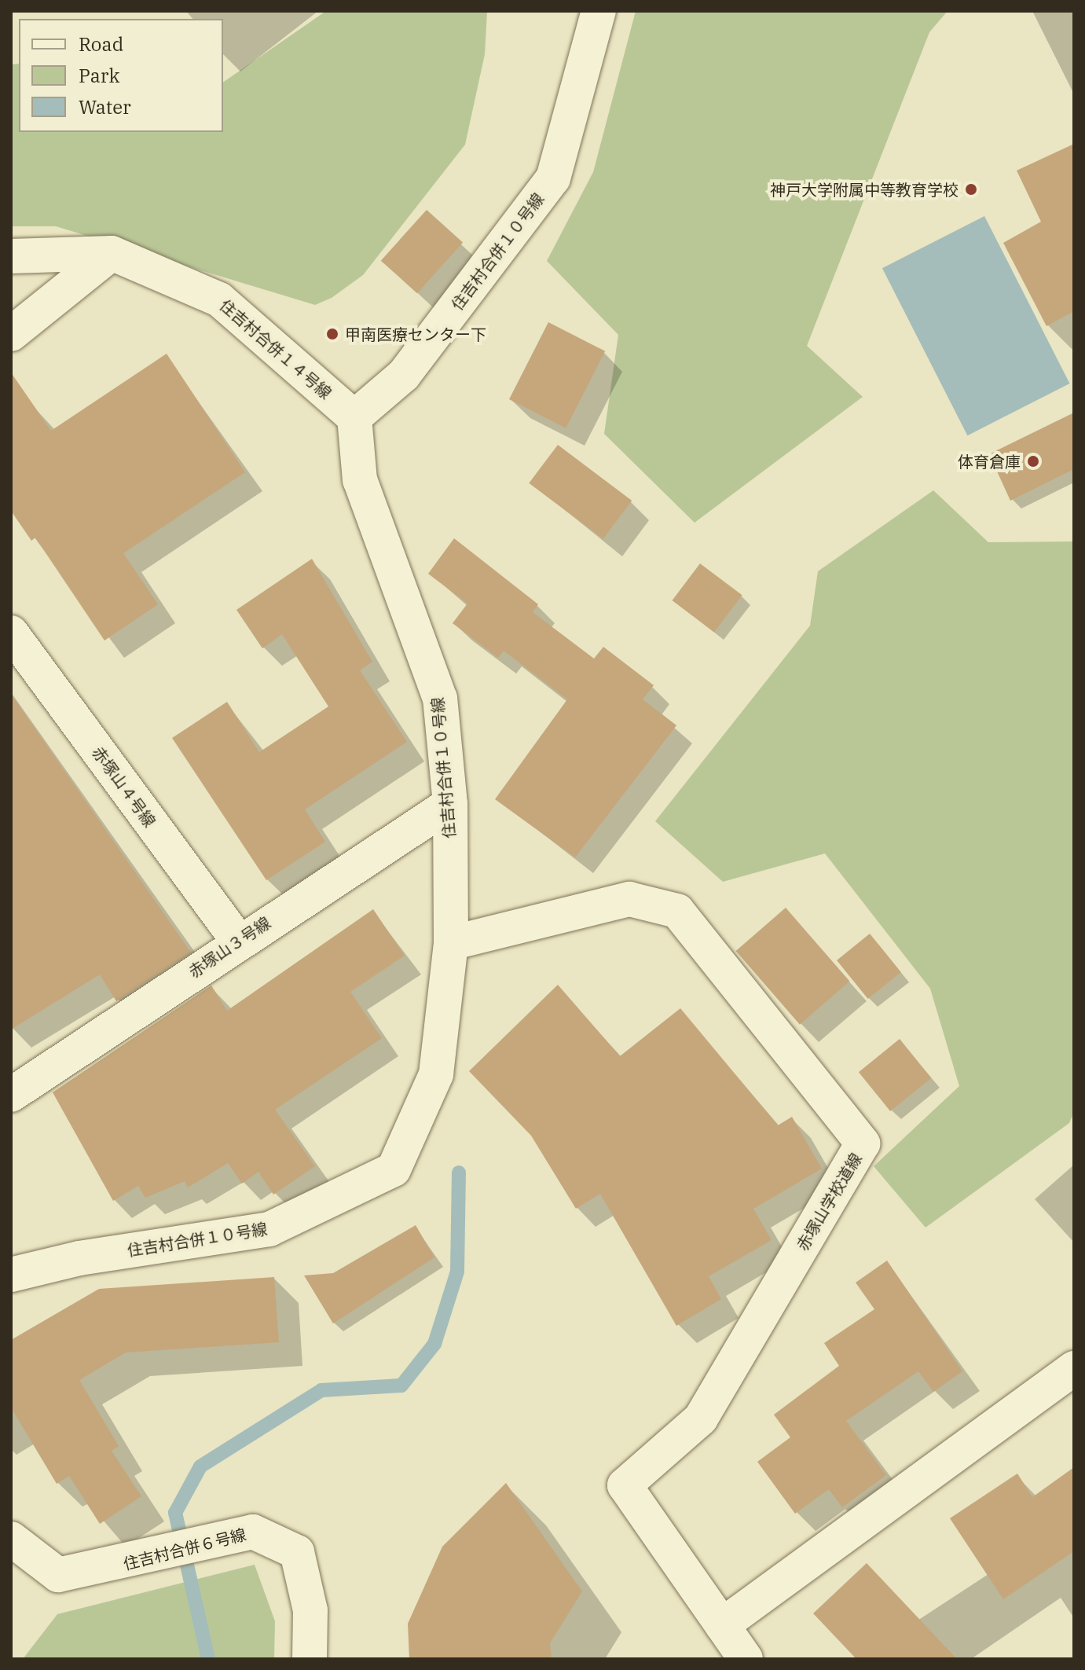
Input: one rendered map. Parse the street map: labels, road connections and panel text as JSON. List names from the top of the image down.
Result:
{
  "streets": {
    "street": [
      "住吉村合併１０号線",
      "住吉村合併１４号線",
      "赤塚山４号線",
      "赤塚山３号線",
      "赤塚山学校道線",
      "住吉村合併６号線"
    ]
  },
  "crossings": [
    ["住吉村合併１０号線", "住吉村合併１４号線"],
    ["住吉村合併１０号線", "赤塚山３号線"],
    ["住吉村合併１０号線", "赤塚山学校道線"],
    ["赤塚山４号線", "赤塚山３号線"]
  ],
  "places": ["神戸大学附属中等教育学校", "甲南医療センター下", "体育倉庫"],
  "legend": ["Road", "Park", "Water"]
}
